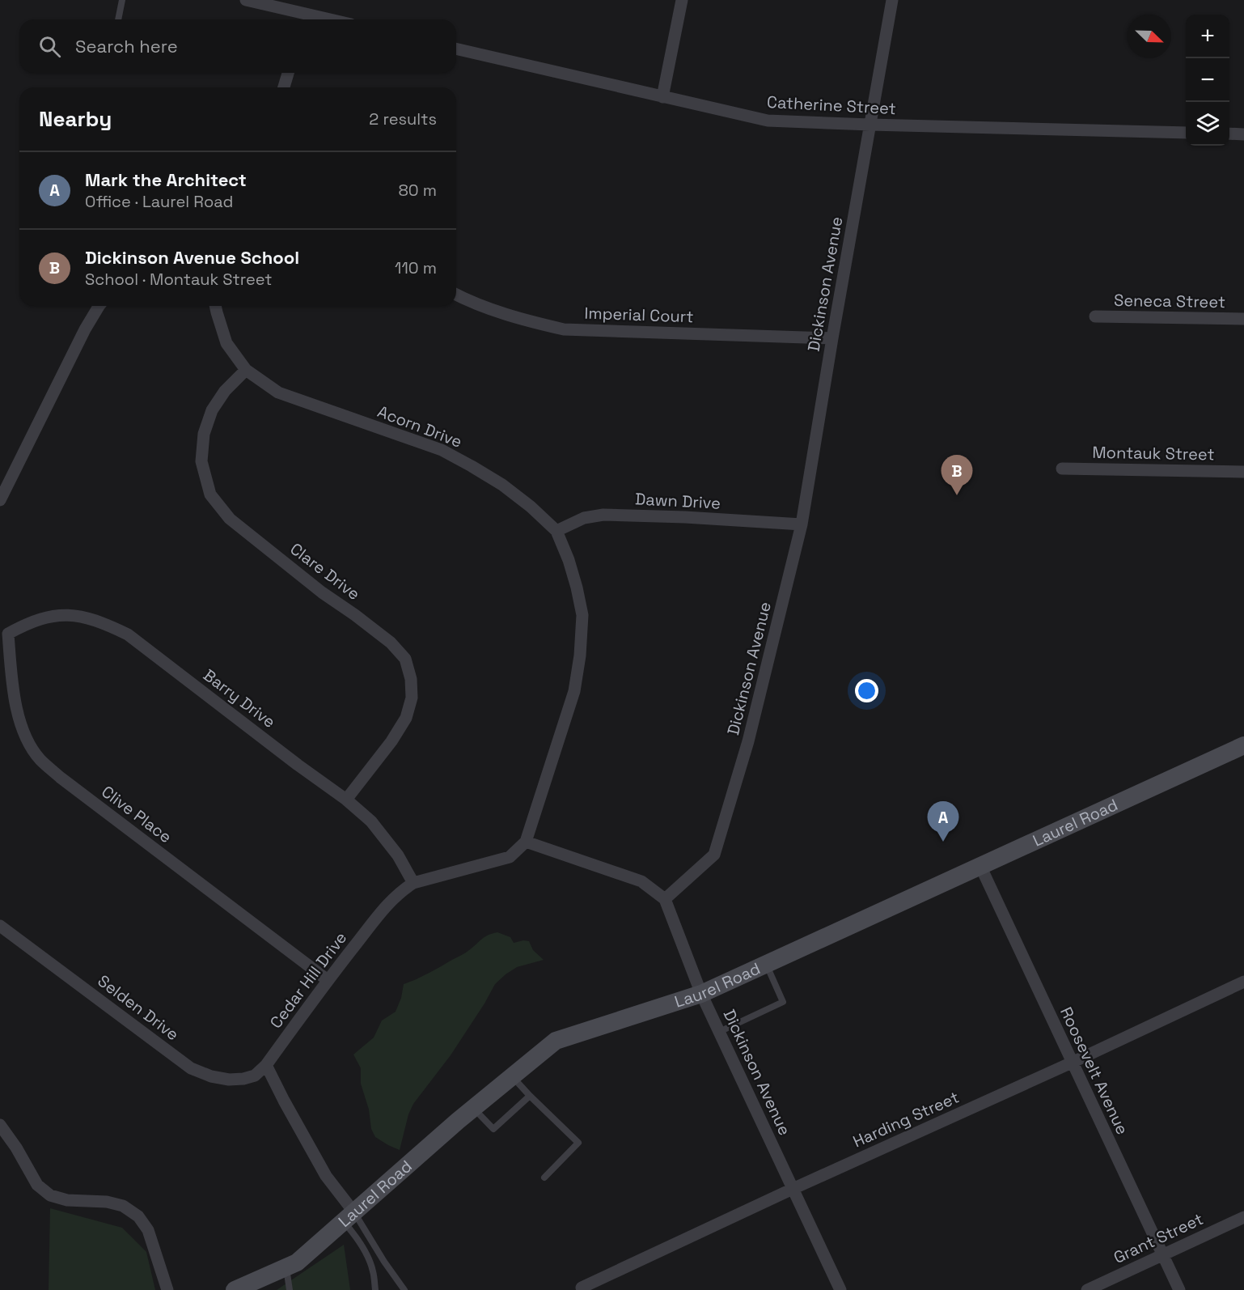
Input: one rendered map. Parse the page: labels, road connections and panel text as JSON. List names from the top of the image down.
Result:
{
  "streets": {
    "main road": ["Laurel Road"],
    "street": [
      "Catherine Street",
      "Dickinson Avenue",
      "Seneca Street",
      "Imperial Court",
      "Acorn Drive",
      "Montauk Street",
      "Dawn Drive",
      "Clare Drive",
      "Barry Drive",
      "Clive Place",
      "Cedar Hill Drive",
      "Selden Drive",
      "Roosevelt Avenue",
      "Harding Street",
      "Grant Street"
    ]
  },
  "crossings": [
    ["Catherine Street", "Dickinson Avenue"],
    ["Dickinson Avenue", "Imperial Court"],
    ["Dickinson Avenue", "Dawn Drive"],
    ["Dickinson Avenue", "Laurel Road"],
    ["Dickinson Avenue", "Harding Street"],
    ["Acorn Drive", "Dawn Drive"],
    ["Acorn Drive", "Clare Drive"],
    ["Acorn Drive", "Cedar Hill Drive"],
    ["Clare Drive", "Barry Drive"],
    ["Barry Drive", "Clive Place"],
    ["Barry Drive", "Cedar Hill Drive"],
    ["Clive Place", "Cedar Hill Drive"],
    ["Laurel Road", "Roosevelt Avenue"],
    ["Cedar Hill Drive", "Selden Drive"],
    ["Roosevelt Avenue", "Harding Street"],
    ["Roosevelt Avenue", "Grant Street"]
  ],
  "north": "bottom right",
  "page": {
    "map_buttons": ["+", "−"],
    "search": "Search here",
    "heading": ["Nearby", "2 results"],
    "list": [
      {
        "mark": "A",
        "name": "Mark the Architect",
        "note": "Office · Laurel Road",
        "value": "80 m"
      },
      {
        "mark": "B",
        "name": "Dickinson Avenue School",
        "note": "School · Montauk Street",
        "value": "110 m"
      }
    ],
    "pins": ["B", "A"]
  }
}
